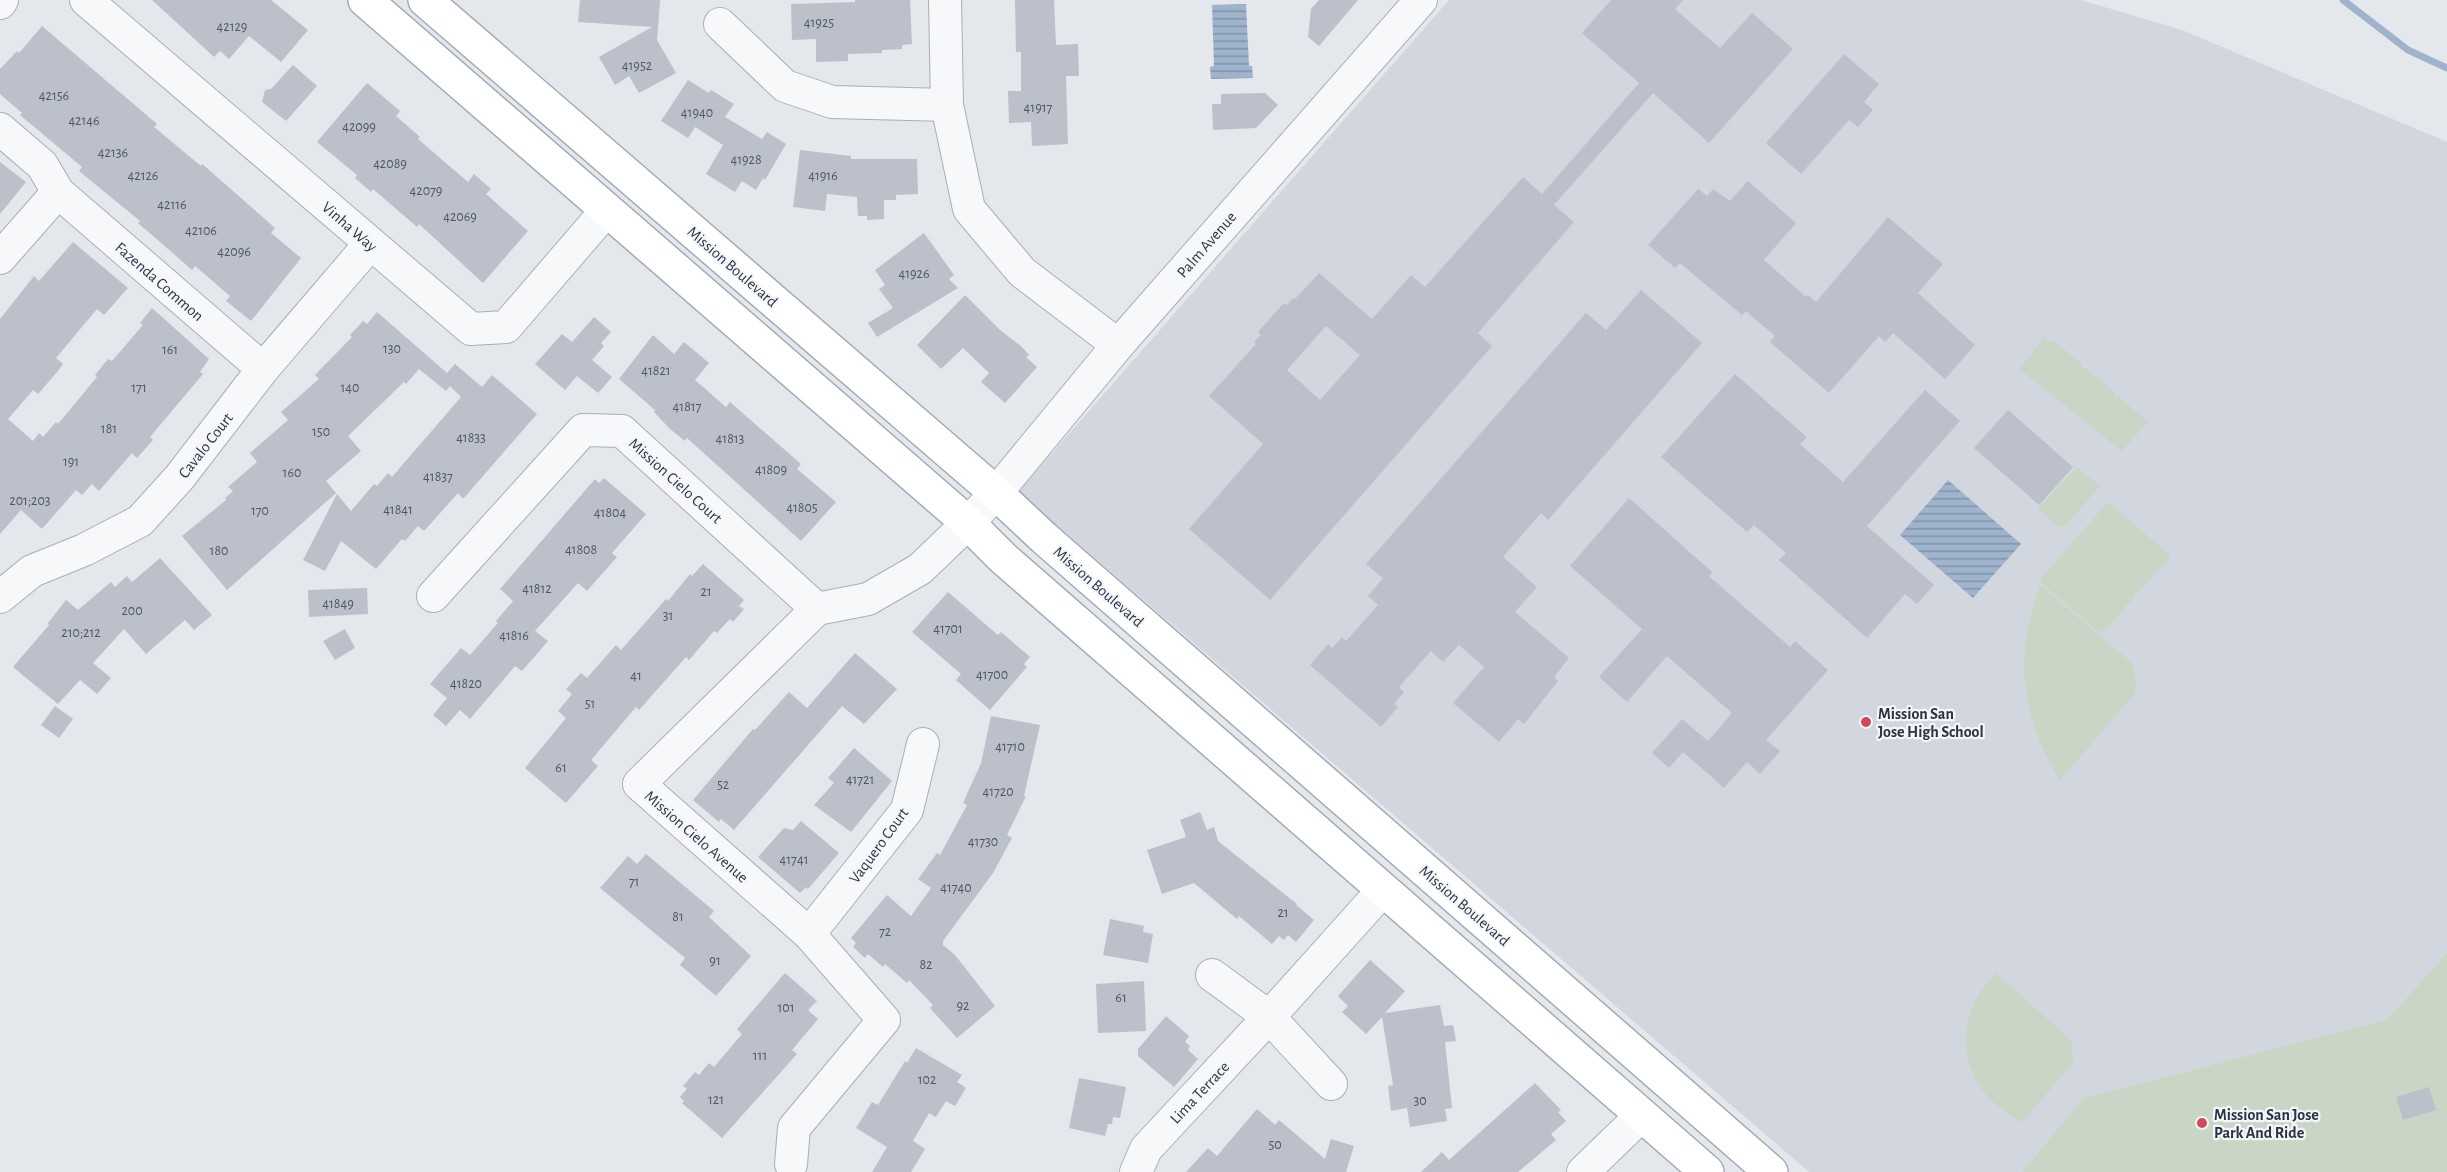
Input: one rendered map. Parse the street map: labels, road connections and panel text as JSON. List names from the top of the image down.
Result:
{
  "streets": {
    "main road": ["Mission Boulevard"],
    "street": [
      "Vinha Way",
      "Palm Avenue",
      "Fazenda Common",
      "Cavalo Court",
      "Mission Cielo Court",
      "Mission Cielo Avenue",
      "Vaquero Court",
      "Lima Terrace"
    ]
  },
  "crossings": [
    ["Vinha Way", "Cavalo Court"],
    ["Palm Avenue", "Mission Boulevard"],
    ["Fazenda Common", "Cavalo Court"],
    ["Mission Cielo Court", "Mission Cielo Avenue"],
    ["Mission Cielo Avenue", "Vaquero Court"]
  ],
  "places": ["Mission San Jose High School", "Mission San Jose Park And Ride"],
  "house_numbers": [
    "41925",
    "42129",
    "41952",
    "42156",
    "41917",
    "41940",
    "42146",
    "42099",
    "42136",
    "41928",
    "42089",
    "42126",
    "41916",
    "42079",
    "42116",
    "42069",
    "42106",
    "42096",
    "41926",
    "130",
    "161",
    "41821",
    "171",
    "140",
    "41817",
    "181",
    "150",
    "41833",
    "41813",
    "191",
    "41809",
    "160",
    "41837",
    "201;203",
    "41805",
    "41841",
    "170",
    "41804",
    "41808",
    "180",
    "41812",
    "21",
    "41849",
    "200",
    "31",
    "41701",
    "210;212",
    "41816",
    "41700",
    "41",
    "41820",
    "51",
    "41710",
    "61",
    "41721",
    "52",
    "41720",
    "41730",
    "41741",
    "71",
    "41740",
    "21",
    "81",
    "72",
    "91",
    "82",
    "61",
    "92",
    "101",
    "111",
    "102",
    "121",
    "30",
    "50"
  ]
}
